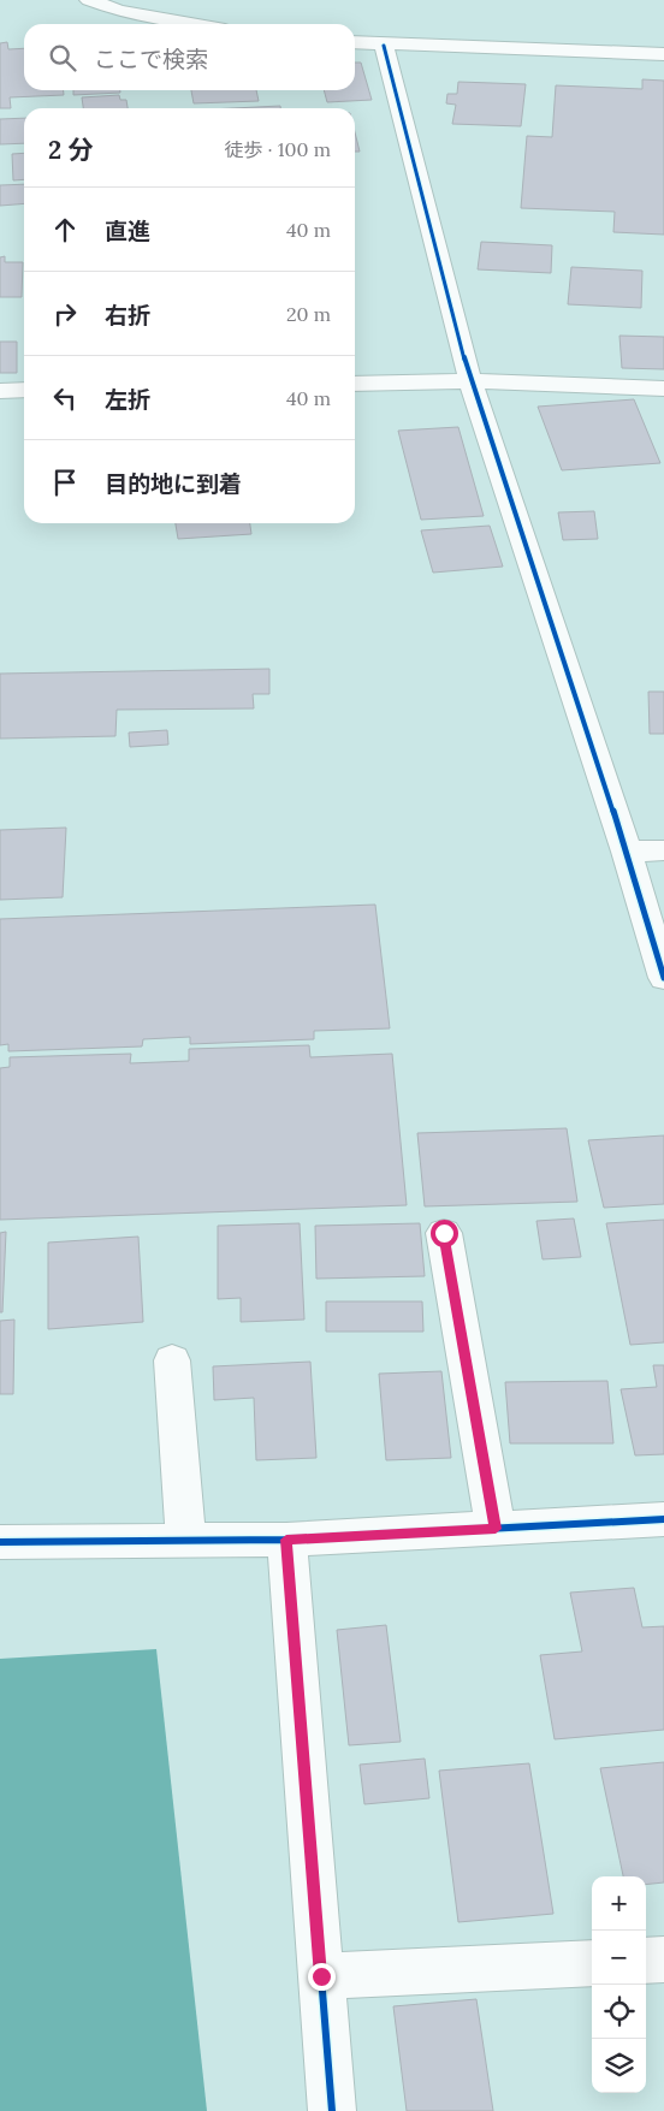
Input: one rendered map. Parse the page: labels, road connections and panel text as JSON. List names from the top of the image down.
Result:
{
  "page": {
    "search": "ここで検索",
    "heading": ["2 分", "徒歩 · 100 m"],
    "list": [
      ["直進", "40 m"],
      ["右折", "20 m"],
      ["左折", "40 m"],
      "目的地に到着"
    ],
    "map_buttons": ["+", "−"]
  }
}
